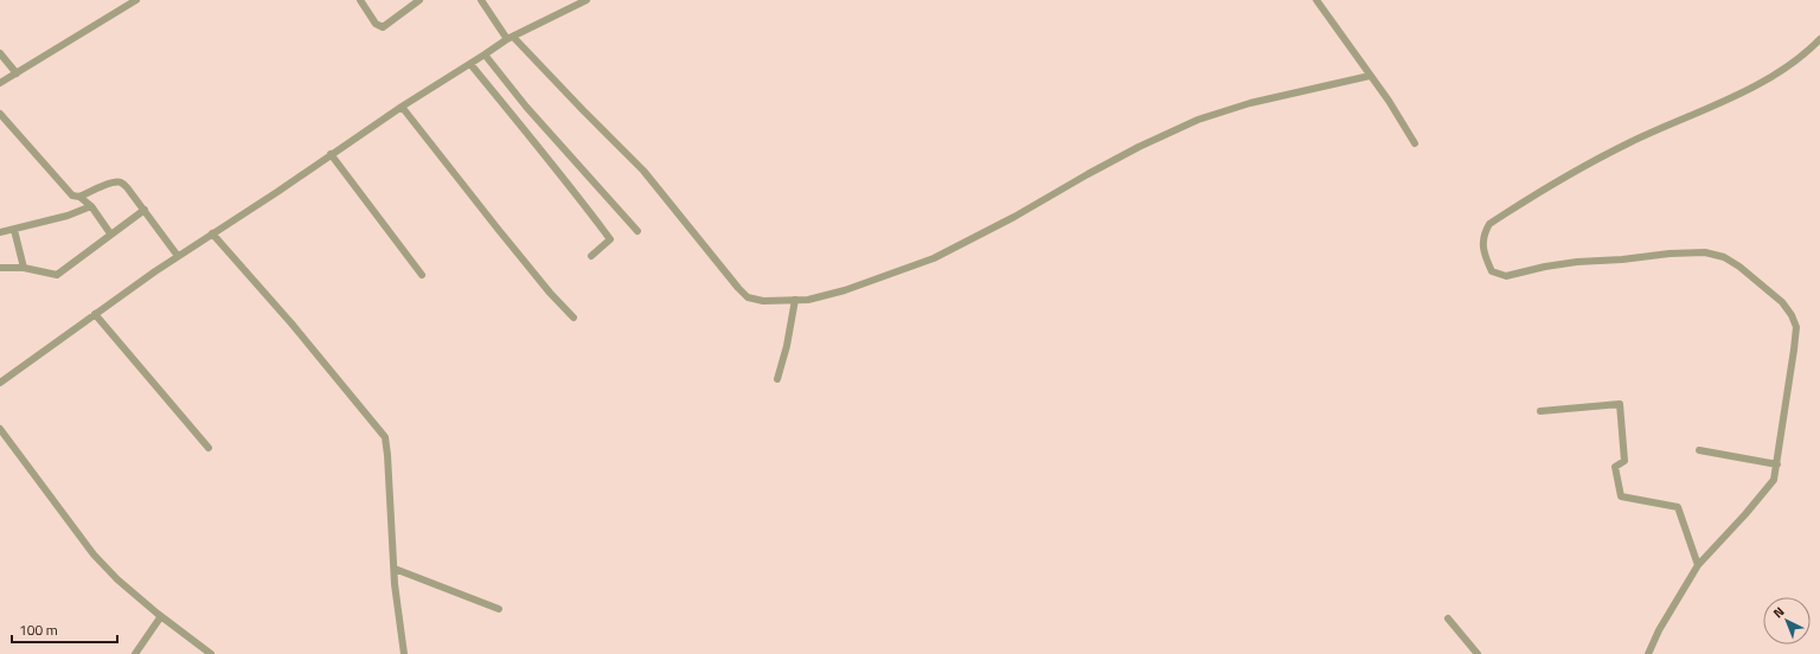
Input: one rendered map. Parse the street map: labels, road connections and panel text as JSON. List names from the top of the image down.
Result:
{
  "scale_bar": "100 m",
  "north": "top left"
}
